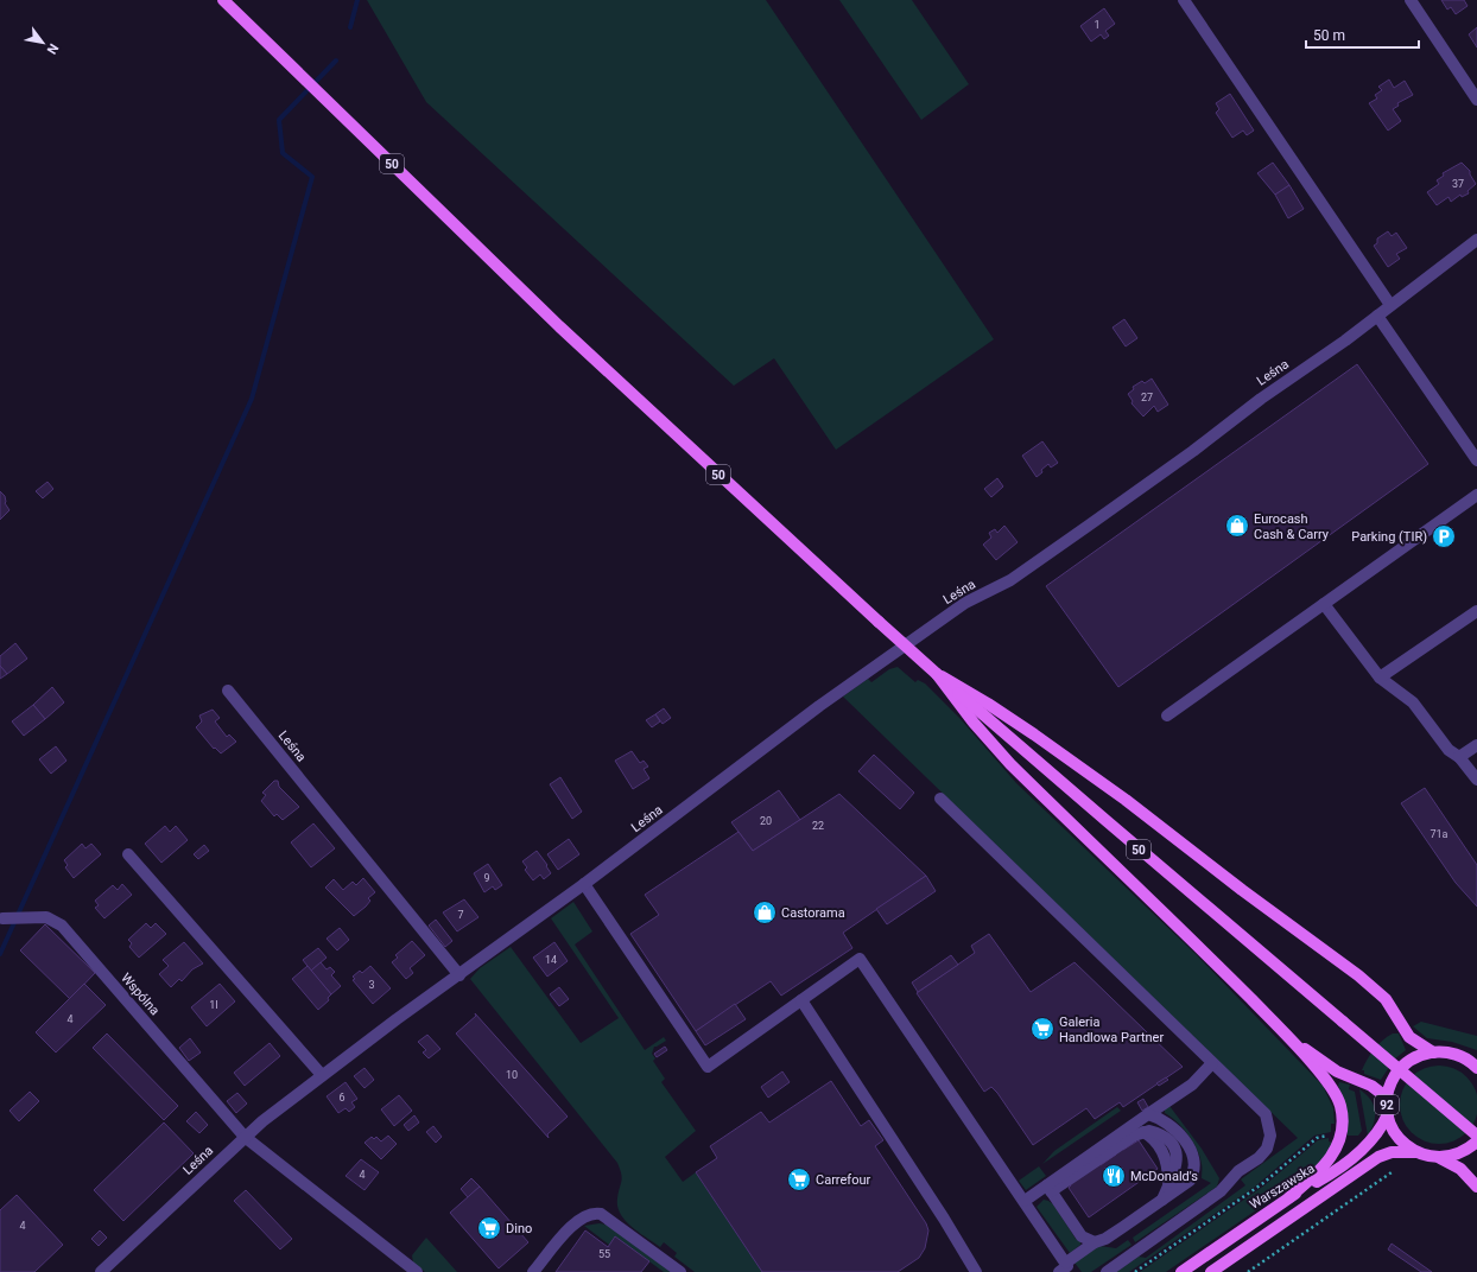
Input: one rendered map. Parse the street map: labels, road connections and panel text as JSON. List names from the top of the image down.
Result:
{
  "streets": {
    "main road": ["50", "92", "Warszawska"],
    "street": ["Leśna", "Wspólna"]
  },
  "crossings": [
    ["Leśna", "Wspólna"],
    ["92", "Warszawska"]
  ],
  "places": {
    "shop": ["Eurocash Cash & Carry", "Castorama"],
    "parking": ["Parking (TIR)"],
    "supermarket": ["Galeria Handlowa Partner", "Carrefour", "Dino"],
    "restaurant": ["McDonald's"]
  },
  "house_numbers": [
    "1",
    "37",
    "27",
    "20",
    "22",
    "71a",
    "9",
    "7",
    "14",
    "3",
    "1I",
    "4",
    "10",
    "6",
    "4",
    "4",
    "55"
  ],
  "scale_bar": "50 m",
  "north": "bottom right"
}
